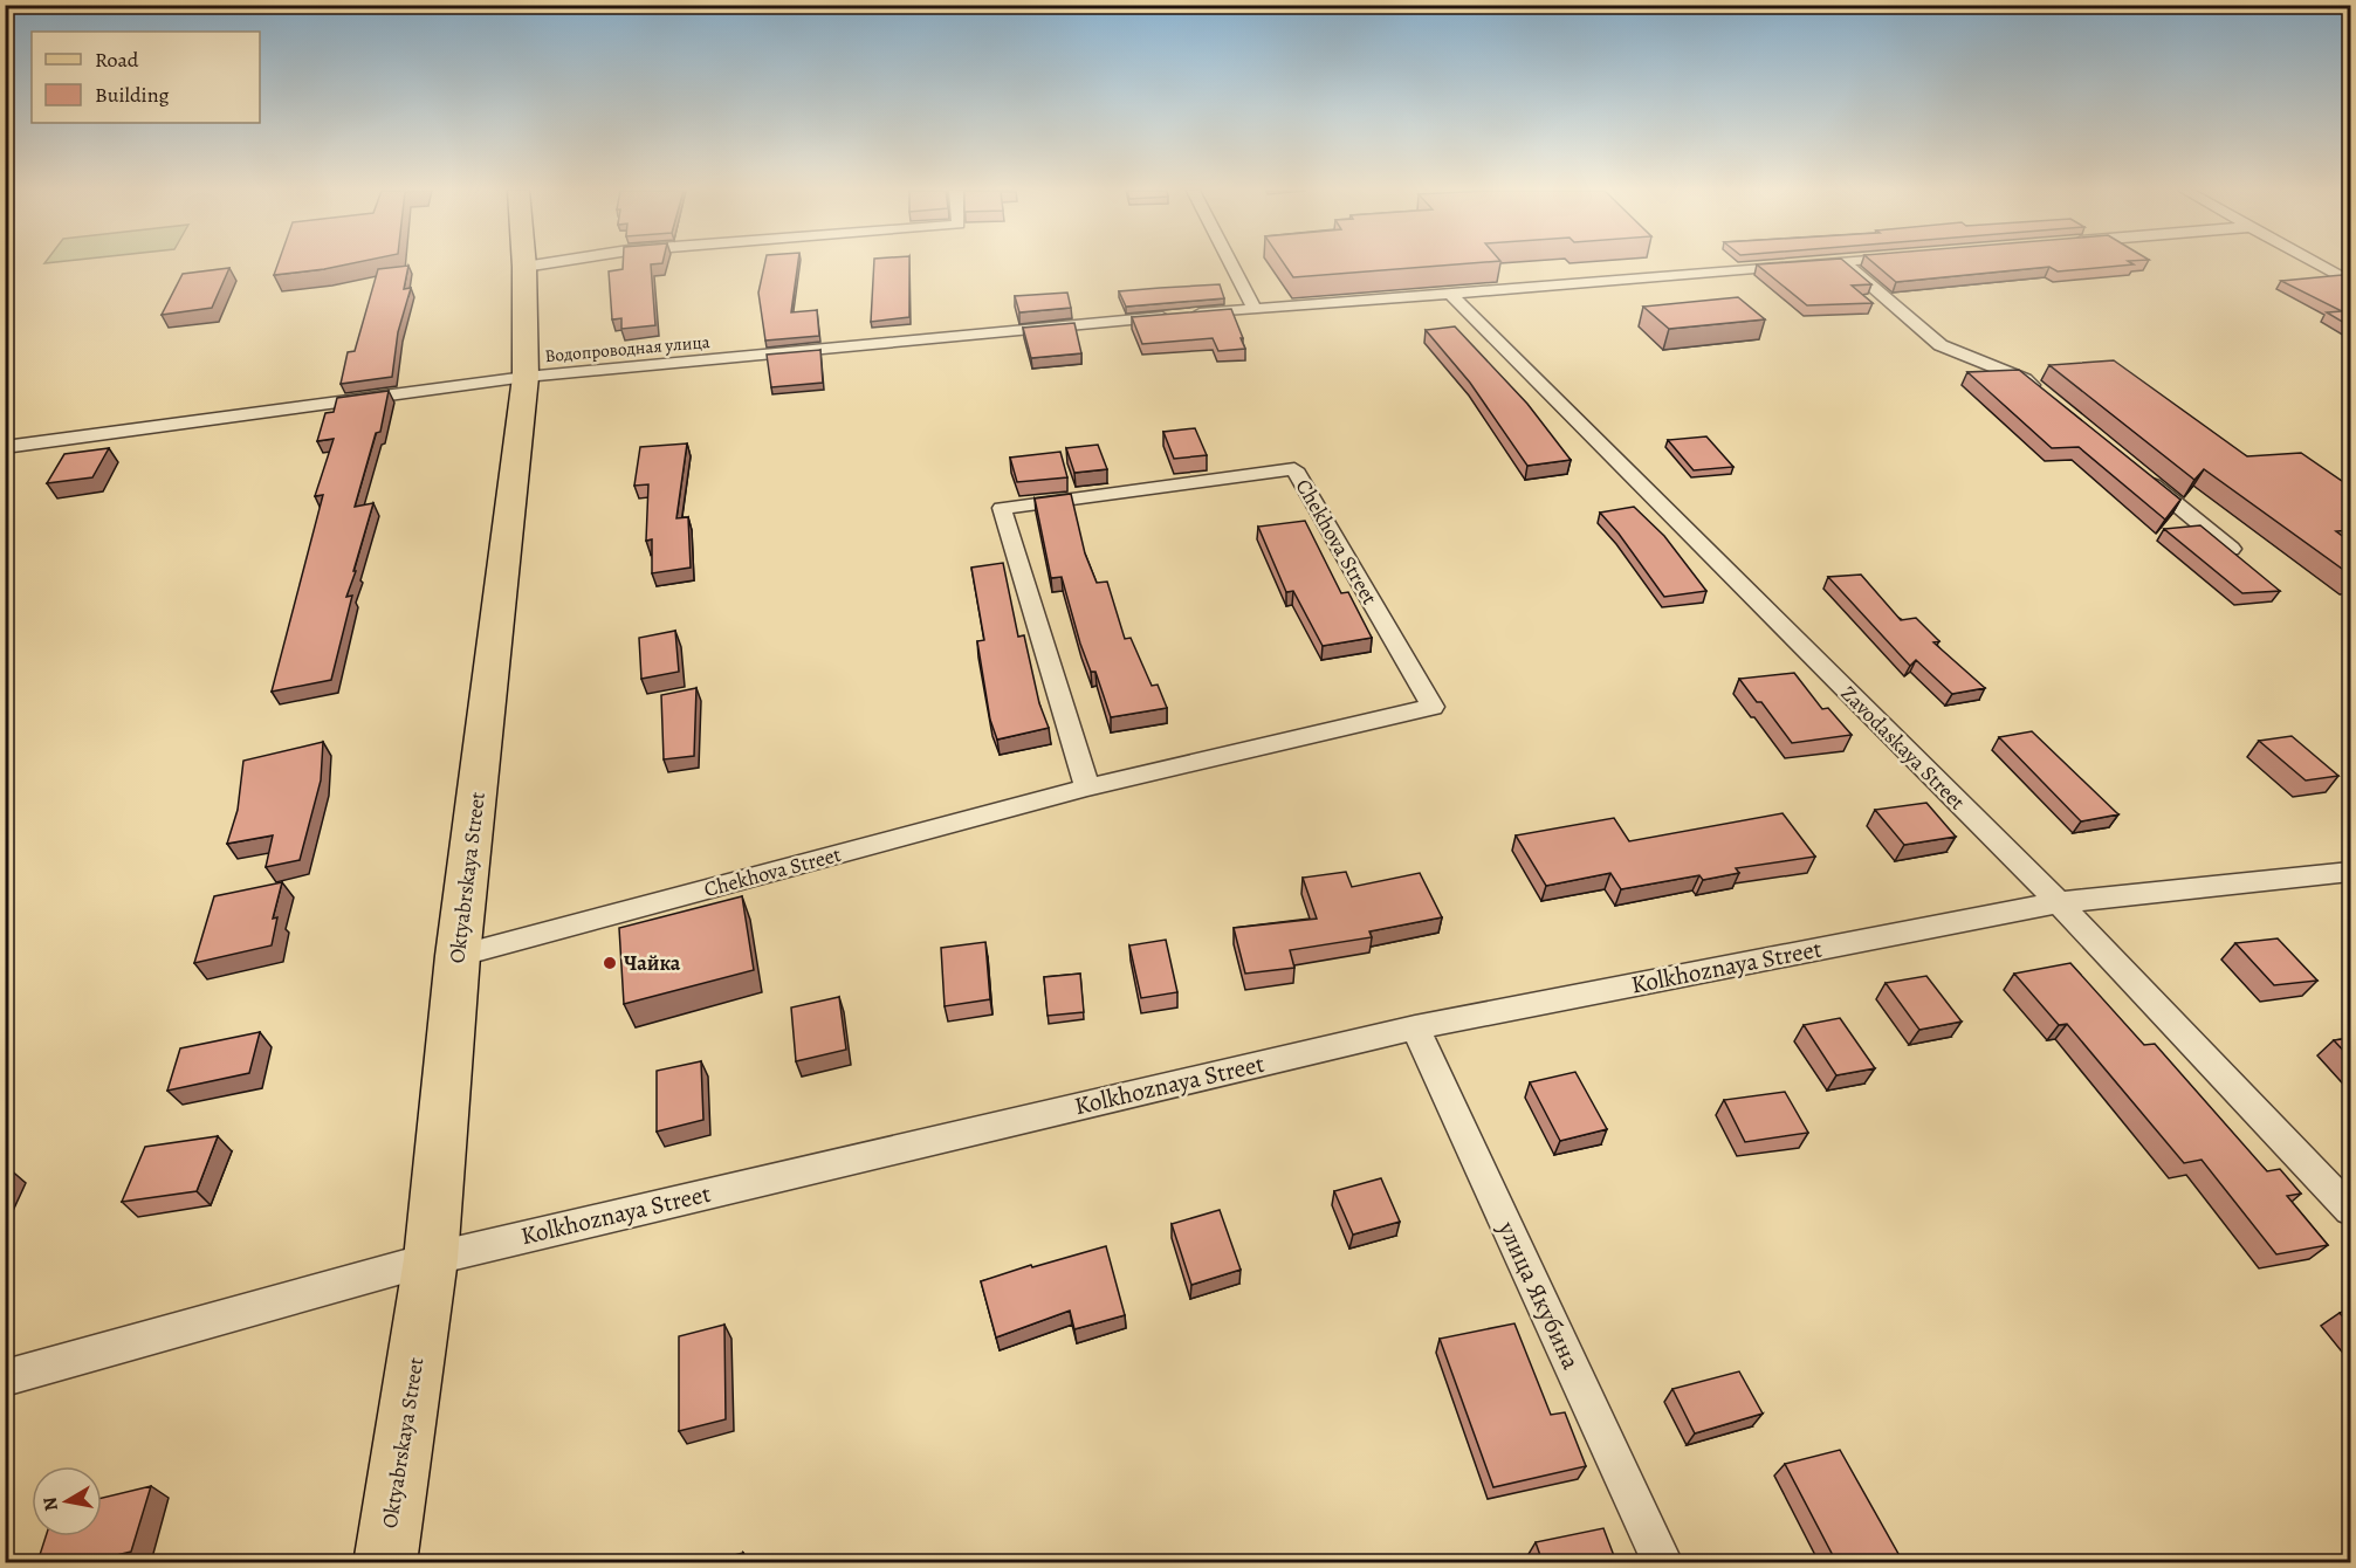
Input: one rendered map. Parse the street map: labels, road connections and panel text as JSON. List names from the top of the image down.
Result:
{
  "streets": {
    "main road": ["Oktyabrskaya Street"],
    "street": [
      "Водопроводная улица",
      "Chekhova Street",
      "Zavodaskaya Street",
      "Kolkhoznaya Street",
      "улица Якубина"
    ]
  },
  "crossings": [
    ["Водопроводная улица", "Zavodaskaya Street"],
    ["Водопроводная улица", "Oktyabrskaya Street"],
    ["Chekhova Street", "Oktyabrskaya Street"],
    ["Zavodaskaya Street", "Kolkhoznaya Street"],
    ["Oktyabrskaya Street", "Kolkhoznaya Street"],
    ["Kolkhoznaya Street", "улица Якубина"]
  ],
  "places": ["Чайка"],
  "legend": ["Road", "Building"],
  "north": "left"
}
